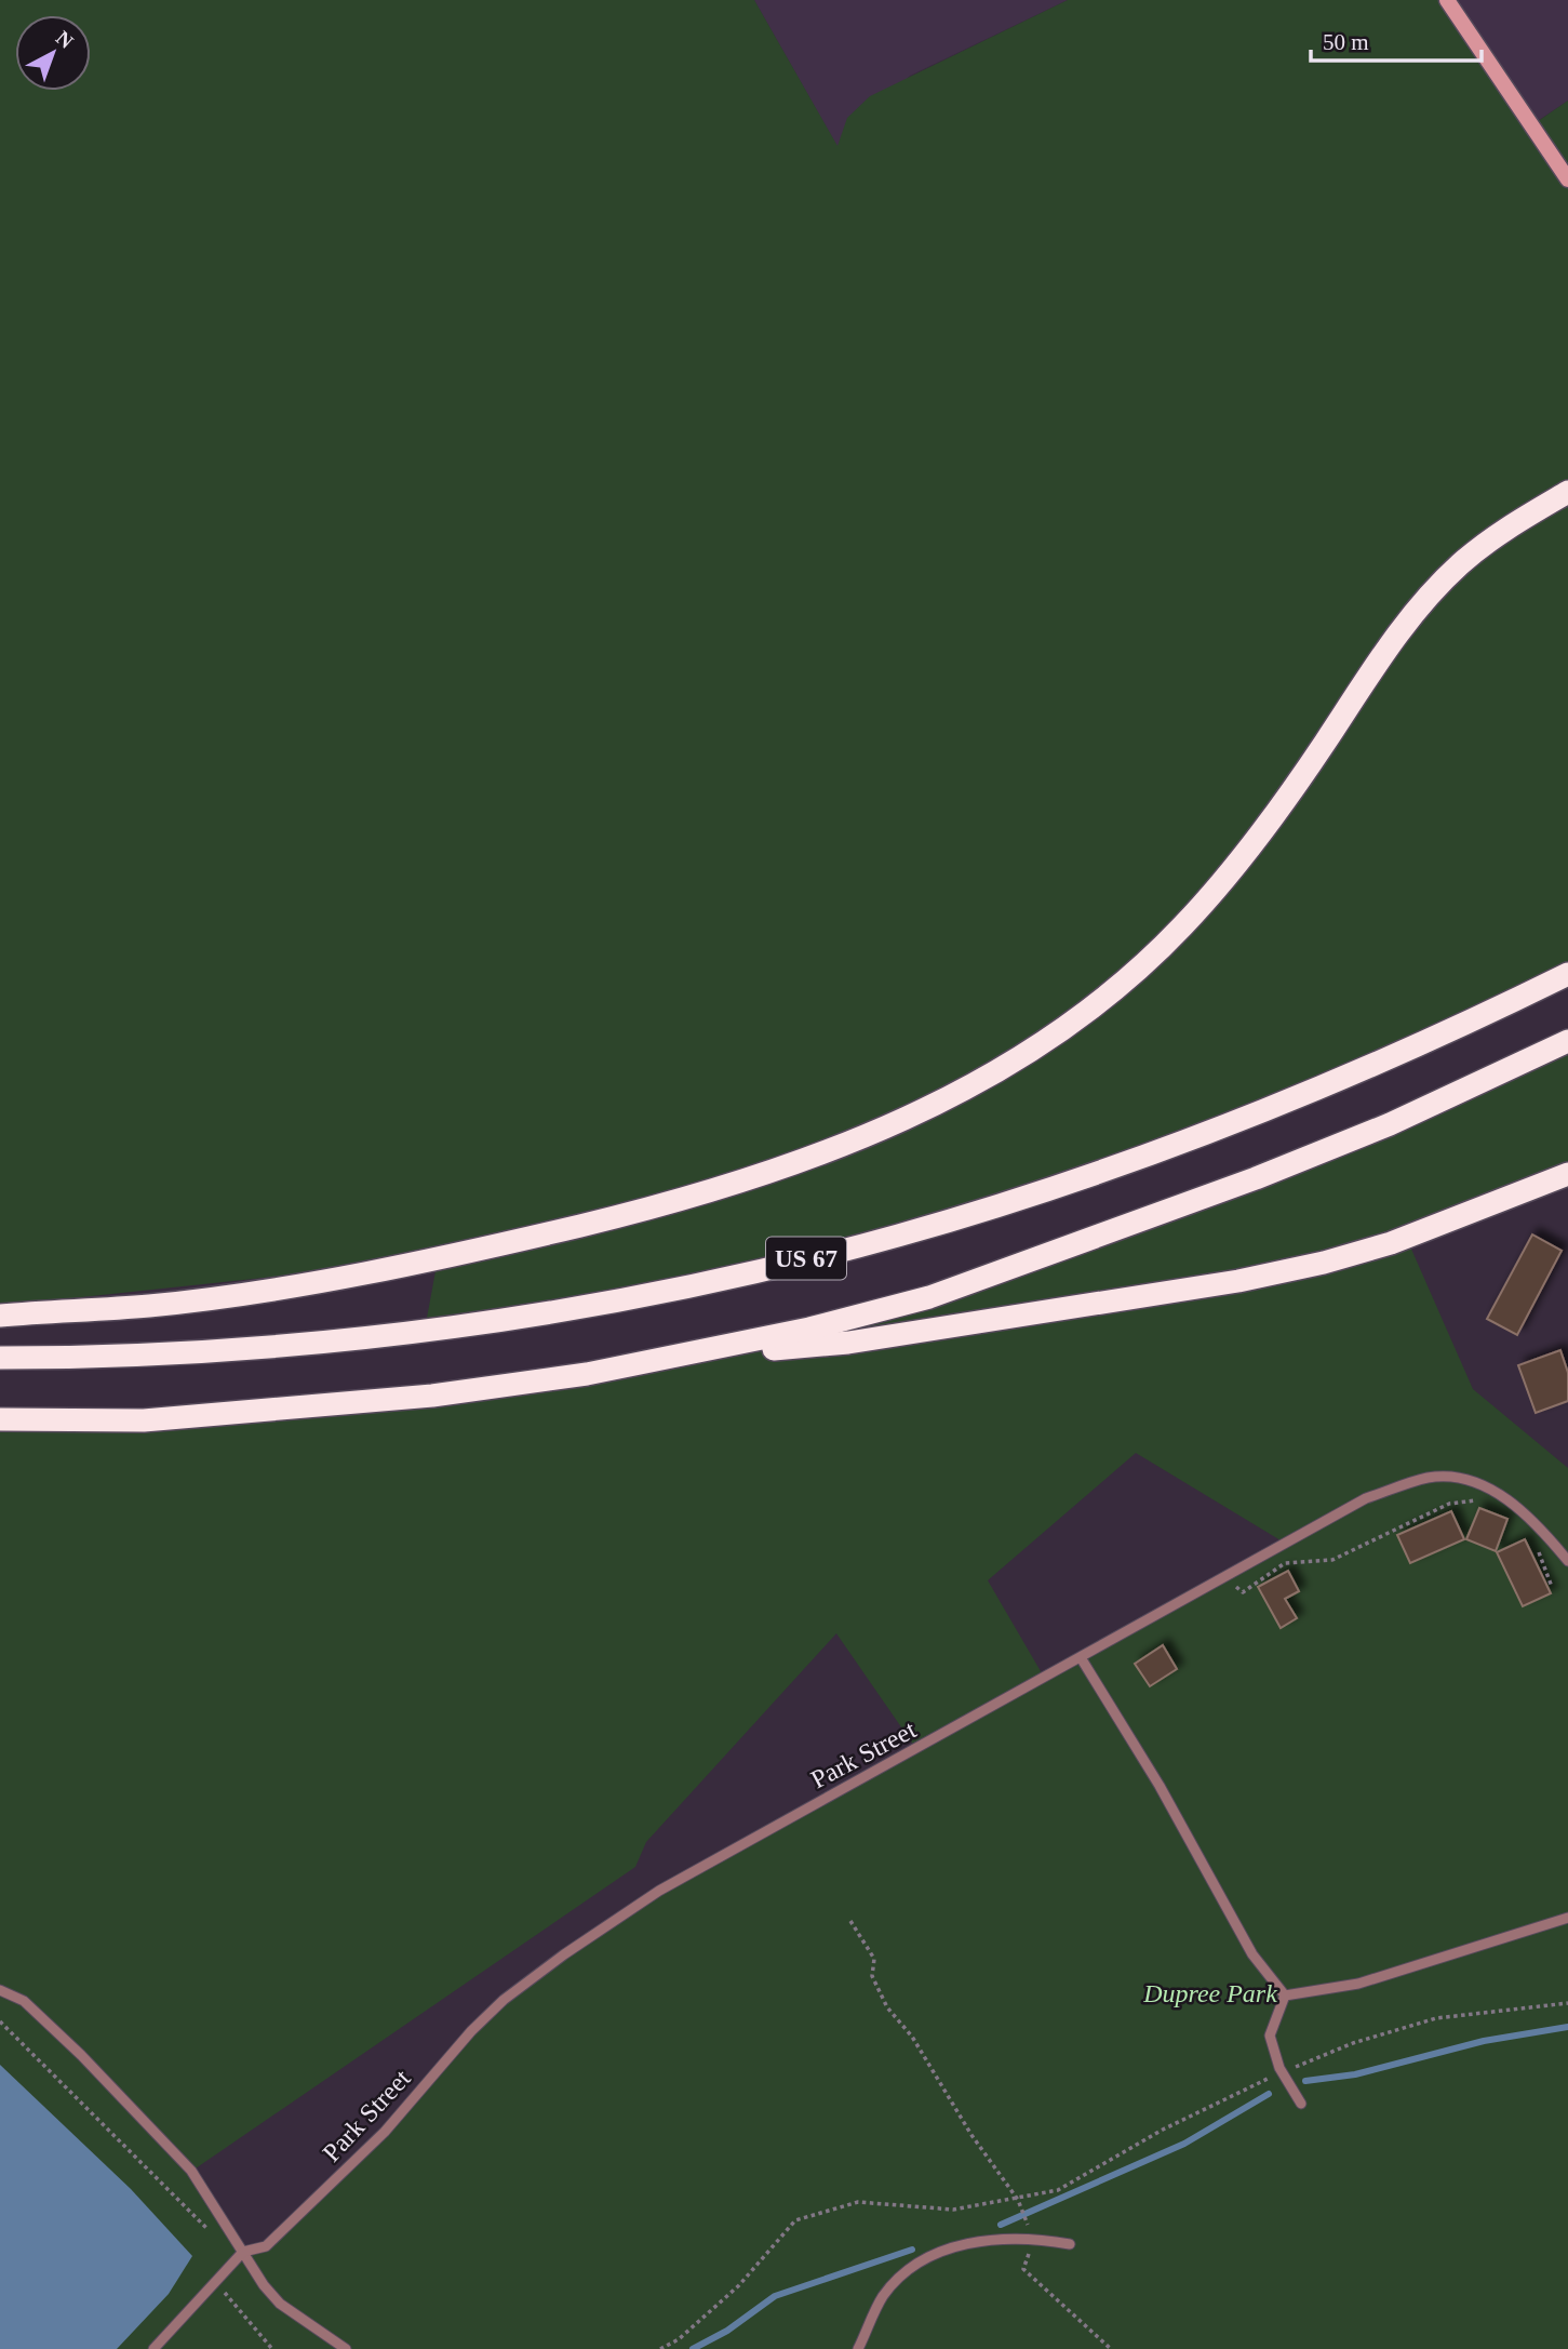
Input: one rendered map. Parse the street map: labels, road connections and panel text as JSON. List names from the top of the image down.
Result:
{
  "streets": {
    "highway": ["US 67"],
    "lane": ["Park Street"]
  },
  "parks": ["Dupree Park"],
  "scale_bar": "50 m",
  "north": "top right"
}
